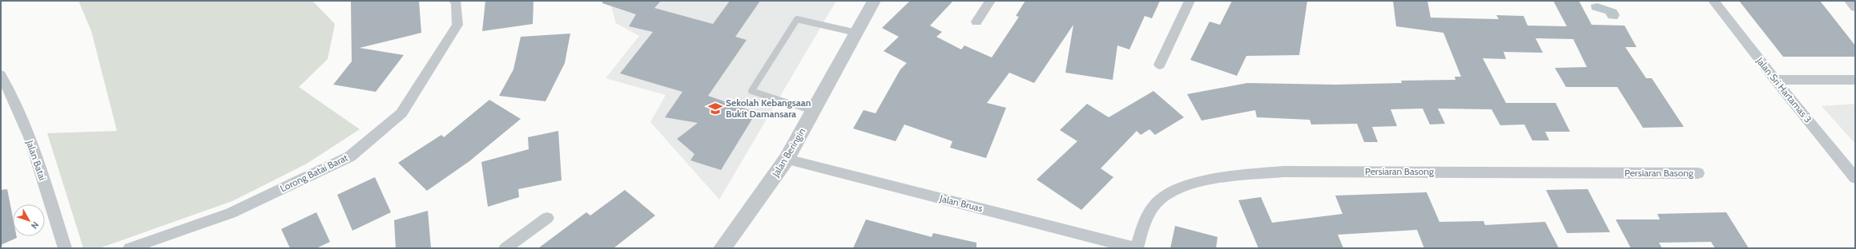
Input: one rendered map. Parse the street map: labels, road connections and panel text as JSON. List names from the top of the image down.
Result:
{
  "streets": {
    "street": [
      "Jalan Sri Hartamas 3",
      "Jalan Beringin",
      "Jalan Batai",
      "Persiaran Basong",
      "Lorong Batai Barat",
      "Jalan Bruas"
    ]
  },
  "crossings": [
    ["Jalan Beringin", "Jalan Bruas"],
    ["Persiaran Basong", "Jalan Bruas"]
  ],
  "places": {
    "school or university": ["Sekolah Kebangsaan Bukit Damansara"]
  },
  "north": "bottom right"
}
